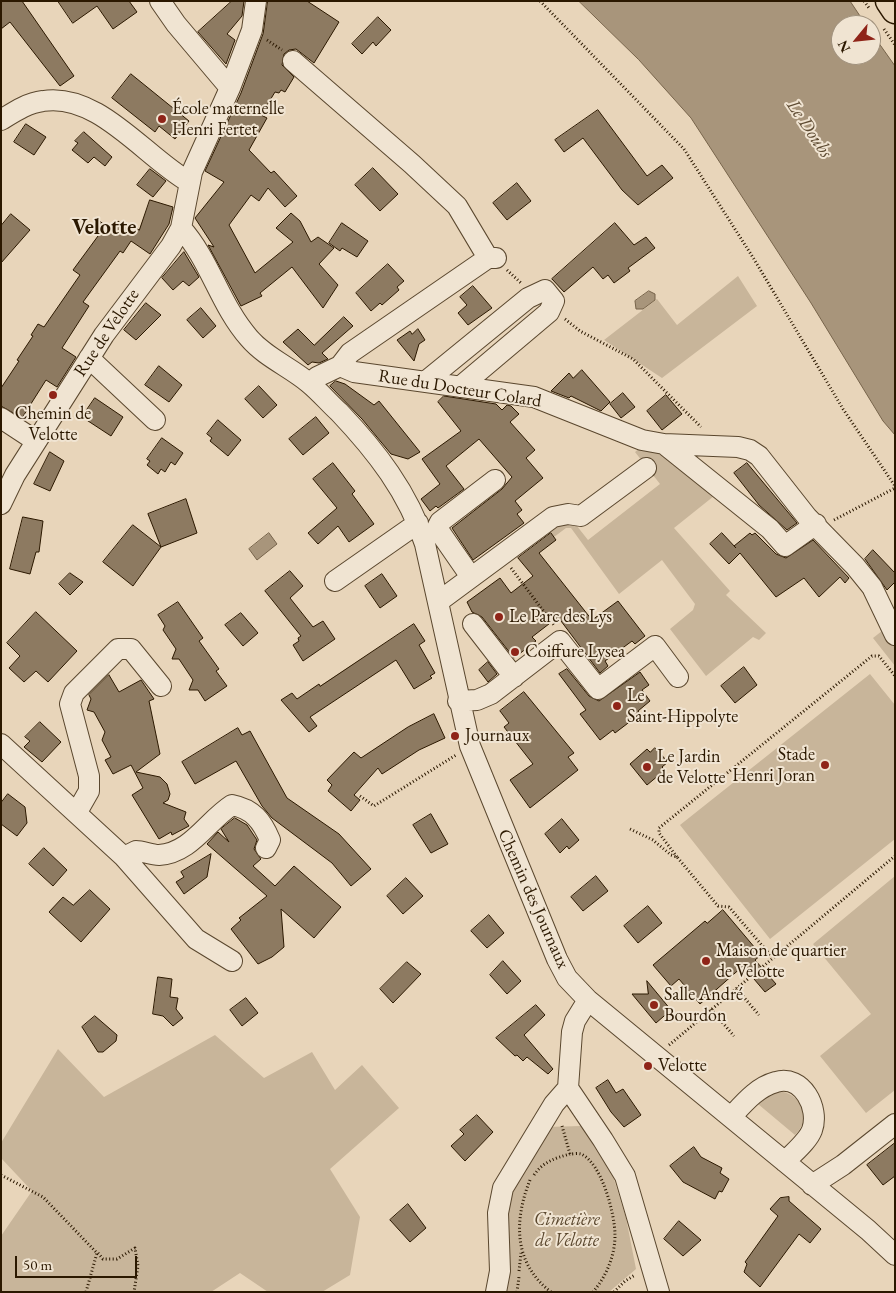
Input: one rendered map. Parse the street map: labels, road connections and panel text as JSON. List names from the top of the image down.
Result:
{
  "streets": {
    "street": ["Rue de Velotte", "Rue du Docteur Colard", "Chemin des Journaux"]
  },
  "crossings": [
    ["Rue de Velotte", "Chemin des Journaux"]
  ],
  "districts": ["Velotte"],
  "water": ["Le Doubs"],
  "parks": ["Cimetière de Velotte"],
  "places": [
    "École maternelle Henri Fertet",
    "Chemin de Velotte",
    "Le Parc des Lys",
    "Coiffure Lysea",
    "Le Saint-Hippolyte",
    "Journaux",
    "Stade Henri Joran",
    "Le Jardin de Velotte",
    "Maison de quartier de Velotte",
    "Salle André Bourdon",
    "Velotte"
  ],
  "scale_bar": "50 m",
  "north": "bottom left"
}
